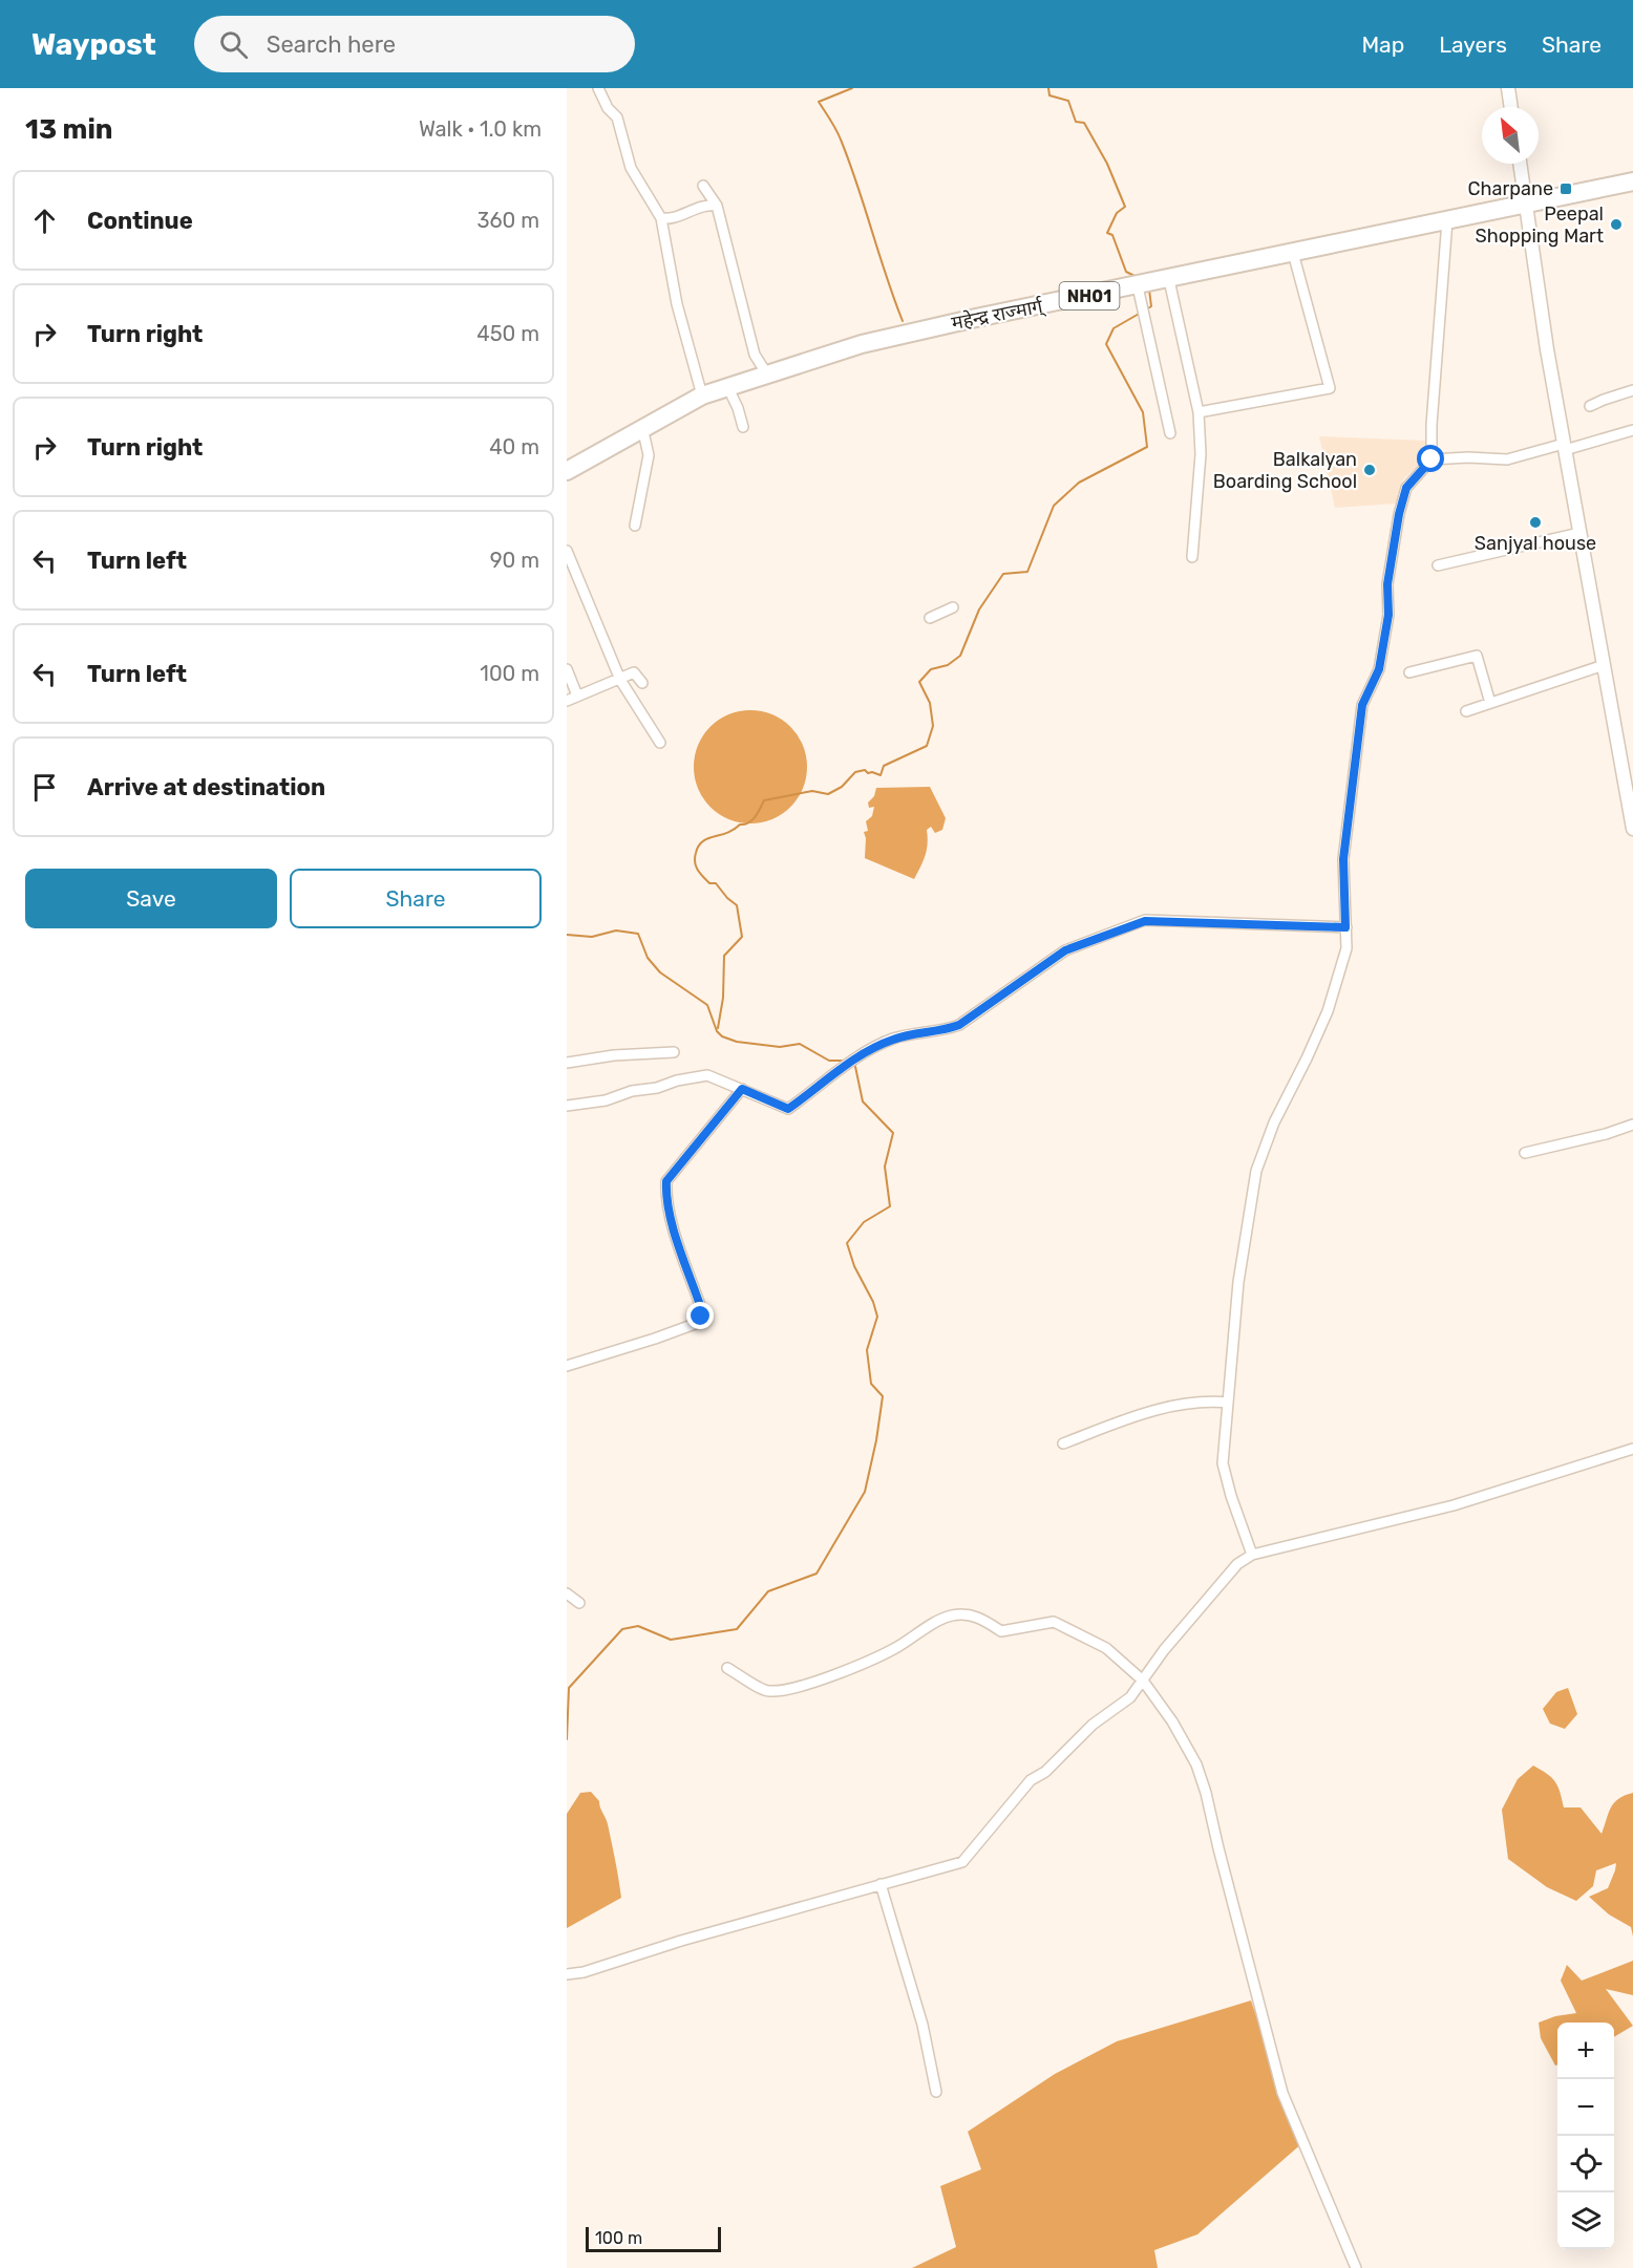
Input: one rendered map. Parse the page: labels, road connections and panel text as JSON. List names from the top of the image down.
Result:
{
  "streets": {
    "highway": ["NH01", "महेन्द्र राज्मार्ग्"]
  },
  "places": {
    "transit": ["Charpane"],
    "other": ["Peepal Shopping Mart", "Balkalyan Boarding School", "Sanjyal house"]
  },
  "scale_bar": "100 m",
  "north": "top left",
  "page": {
    "header": "Waypost",
    "search": "Search here",
    "nav": ["Map", "Layers", "Share"],
    "heading": ["13 min", "Walk · 1.0 km"],
    "list": [
      ["Continue", "360 m"],
      ["Turn right", "450 m"],
      ["Turn right", "40 m"],
      ["Turn left", "90 m"],
      ["Turn left", "100 m"],
      "Arrive at destination"
    ],
    "buttons": ["Save", "Share"],
    "map_buttons": ["+", "−"],
    "scale": "100 m"
  }
}
